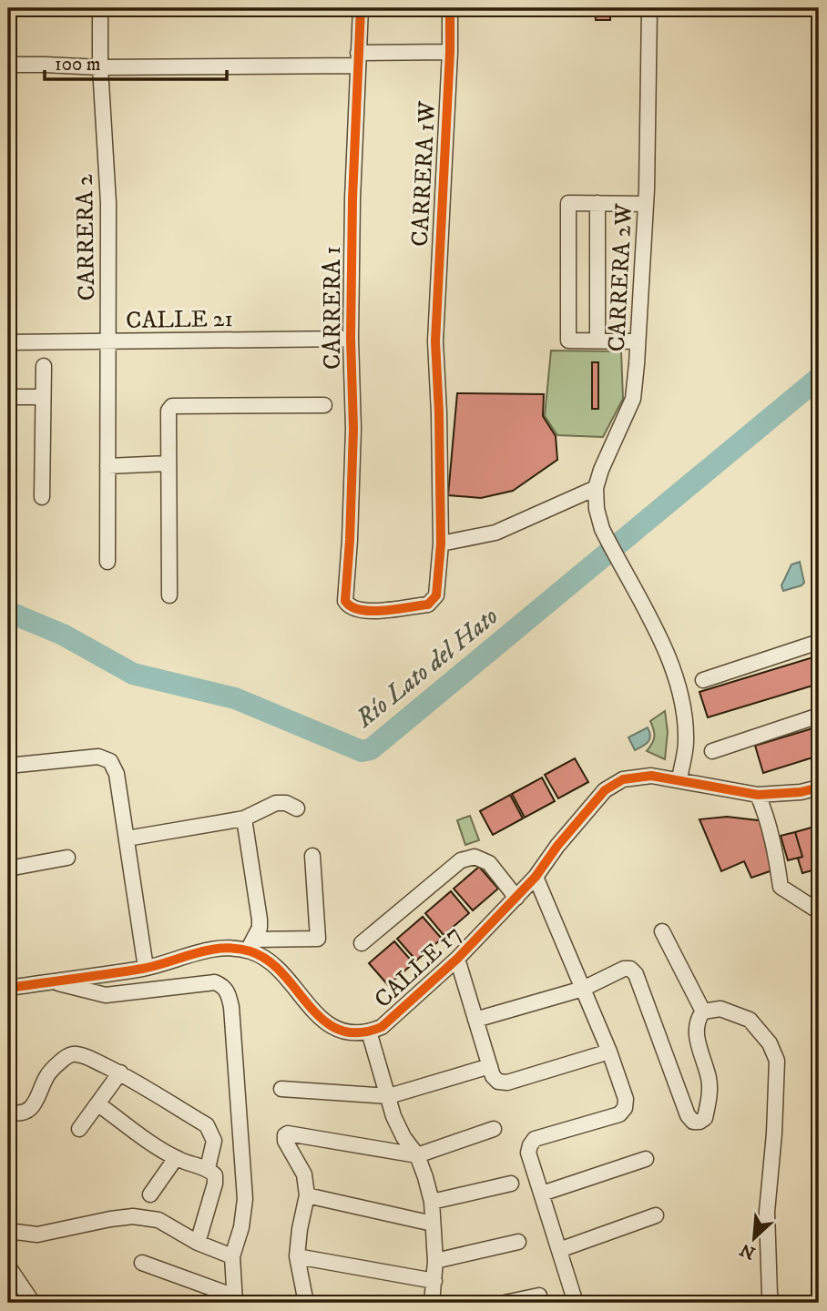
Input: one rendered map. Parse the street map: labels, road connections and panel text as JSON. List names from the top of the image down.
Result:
{
  "streets": {
    "street": [
      "CARRERA 1W",
      "CARRERA 2",
      "CARRERA 2W",
      "CARRERA 1",
      "CALLE 21",
      "CALLE 17"
    ]
  },
  "crossings": [
    ["CARRERA 1W", "CARRERA 1"],
    ["CARRERA 2", "CALLE 21"],
    ["CARRERA 2W", "CALLE 17"],
    ["CARRERA 1", "CALLE 21"]
  ],
  "water": ["Río Lato del Hato"],
  "scale_bar": "100 m",
  "north": "bottom left"
}
